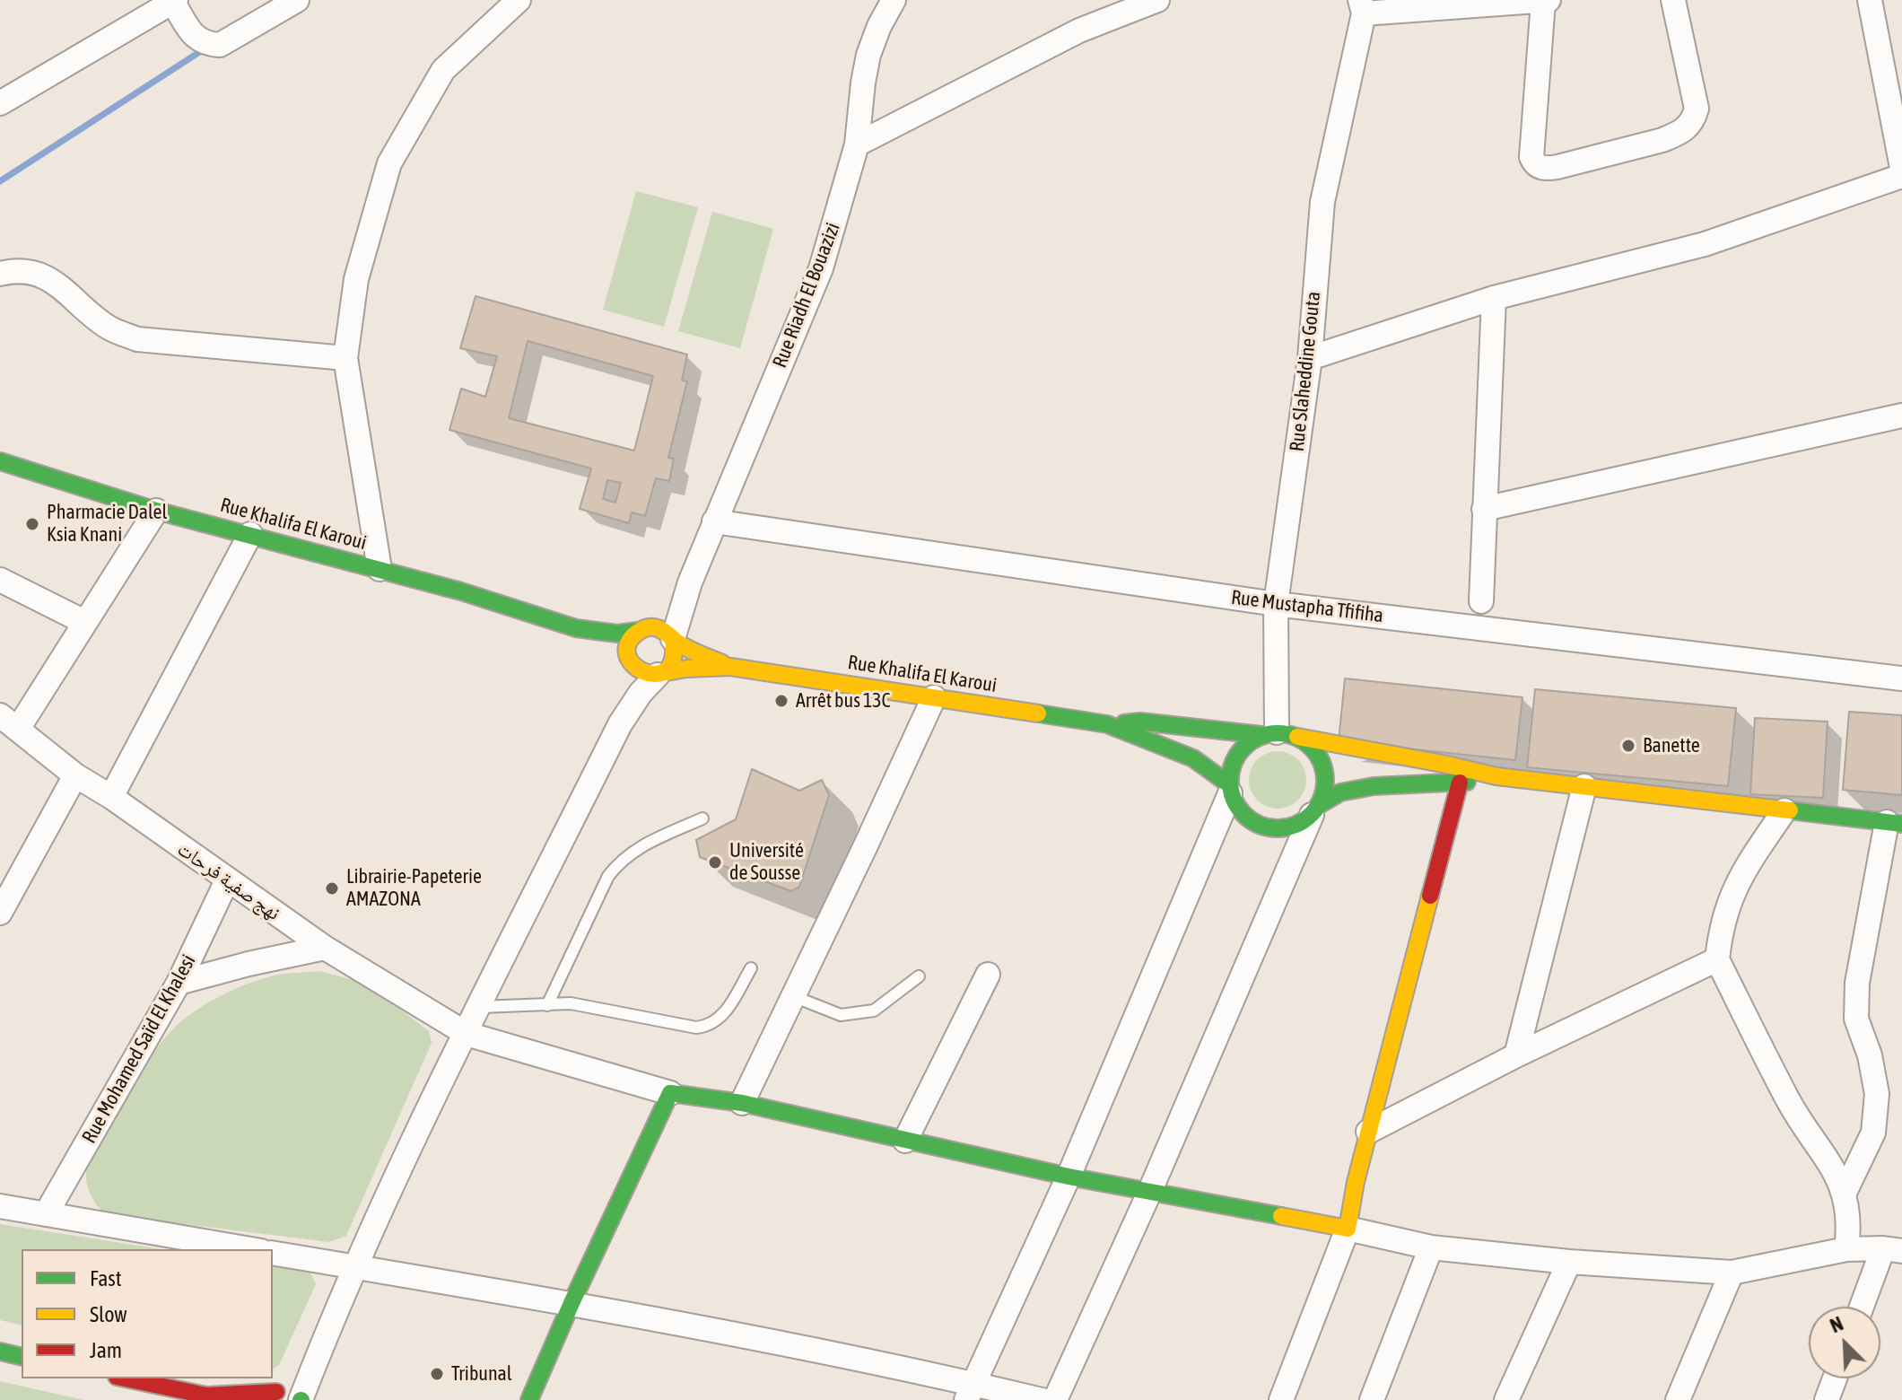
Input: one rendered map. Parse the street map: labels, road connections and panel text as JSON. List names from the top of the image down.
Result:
{
  "streets": {
    "main road": ["Rue Khalifa El Karoui"],
    "street": [
      "Rue Riadh El Bouazizi",
      "Rue Slaheddine Gouta",
      "Rue Mustapha Tfifiha",
      "نهج صفية فرحات",
      "Rue Mohamed Saïd El Khalesi"
    ]
  },
  "crossings": [
    ["Rue Riadh El Bouazizi", "Rue Khalifa El Karoui"],
    ["Rue Riadh El Bouazizi", "Rue Mustapha Tfifiha"],
    ["Rue Slaheddine Gouta", "Rue Khalifa El Karoui"],
    ["Rue Slaheddine Gouta", "Rue Mustapha Tfifiha"],
    ["نهج صفية فرحات", "Rue Mohamed Saïd El Khalesi"]
  ],
  "places": [
    "Pharmacie Dalel Ksia Knani",
    "Arrêt bus 13C",
    "Banette",
    "Université de Sousse",
    "Librairie-Papeterie AMAZONA",
    "Tribunal"
  ],
  "legend": ["Fast", "Slow", "Jam"],
  "north": "top left"
}
